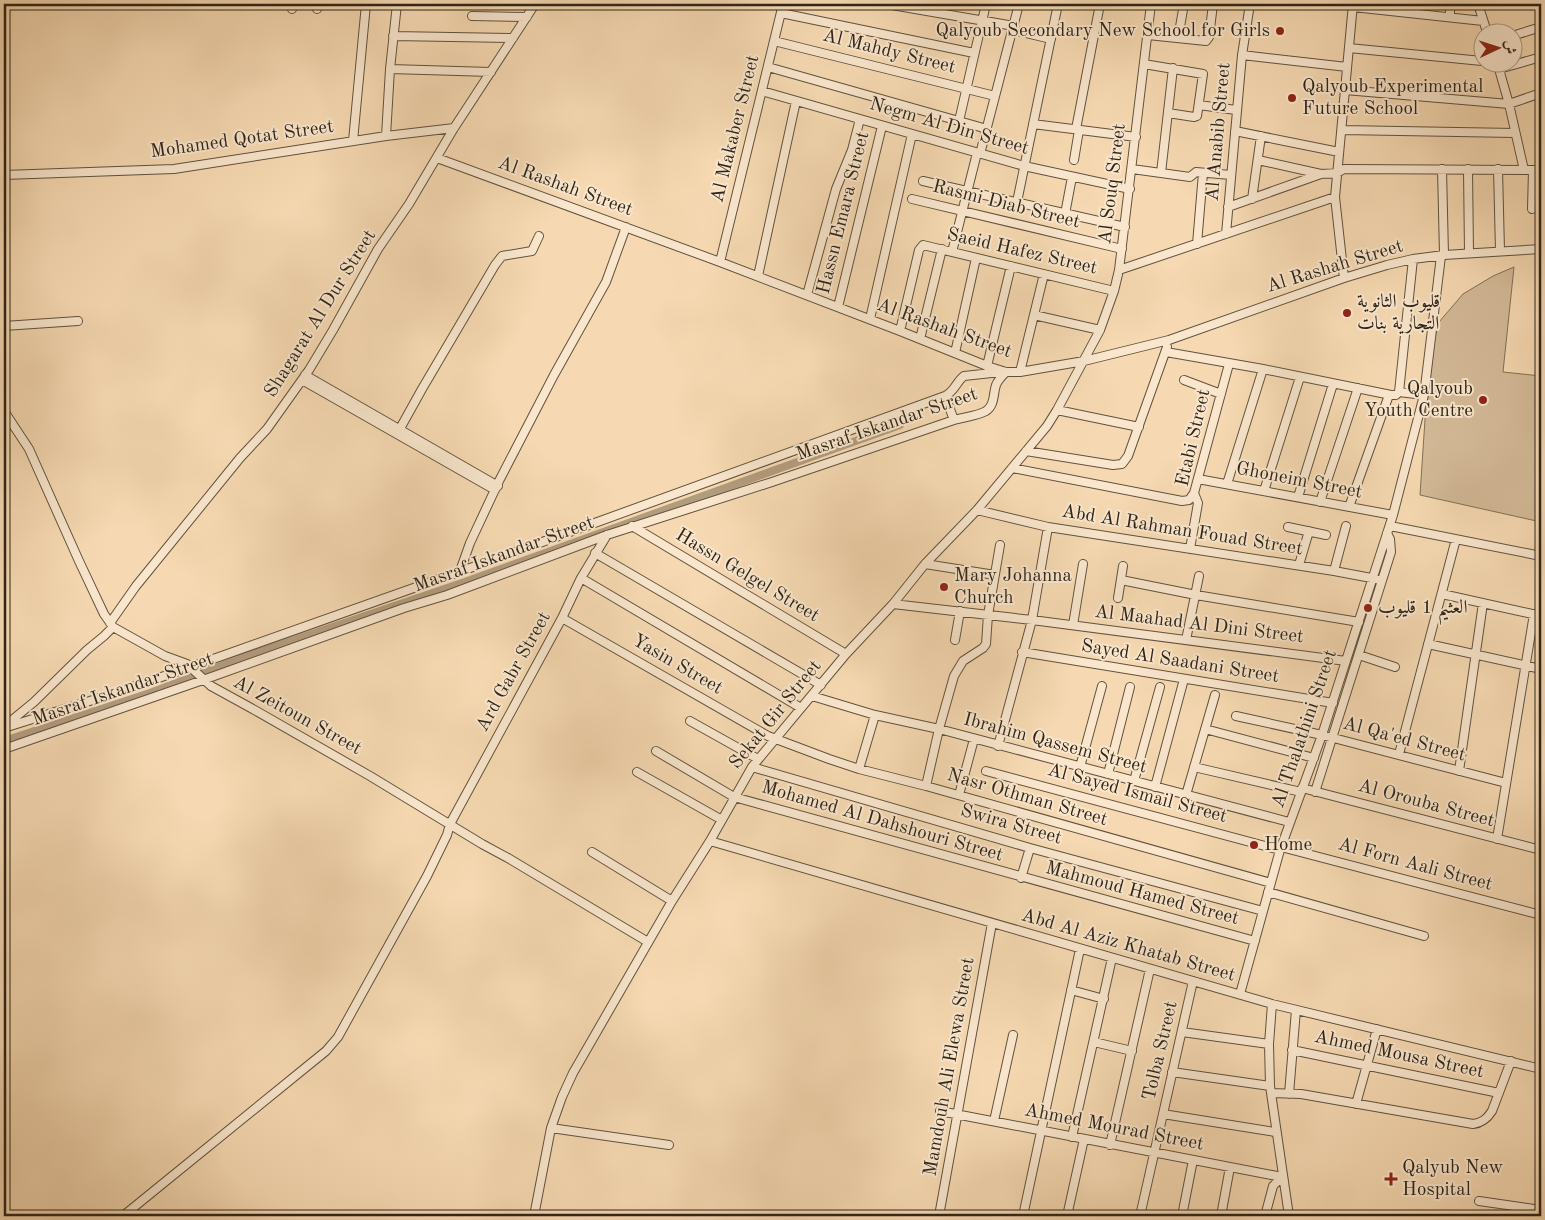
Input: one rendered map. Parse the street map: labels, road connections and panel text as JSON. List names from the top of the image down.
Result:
{
  "streets": {
    "street": [
      "Al Mahdy Street",
      "Negm Al Din Street",
      "Al Makaber Street",
      "Al Anabib Street",
      "Mohamed Qotat Street",
      "Al Souq Street",
      "Al Rashah Street",
      "Rasmi Diab Street",
      "Hassn Emara Street",
      "Saeid Hafez Street",
      "Shagarat Al Dur Street",
      "Masraf Iskandar Street",
      "Etabi Street",
      "Ghoneim Street",
      "Abd Al Rahman Fouad Street",
      "Hassn Gelgel Street",
      "Al Maahad Al Dini Street",
      "Sayed Al Saadani Street",
      "Yasin Street",
      "Ard Gabr Street",
      "Sekat Gir Street",
      "Al Zeitoun Street",
      "Al Thalathini Street",
      "Al Qa'ed Street",
      "Ibrahim Qassem Street",
      "Al Sayed Ismail Street",
      "Nasr Othman Street",
      "Al Orouba Street",
      "Mohamed Al Dahshouri Street",
      "Swira Street",
      "Al Forn Aali Street",
      "Mahmoud Hamed Street",
      "Abd Al Aziz Khatab Street",
      "Tolba Street",
      "Ahmed Mousa Street",
      "Mamdouh Ali Elewa Street",
      "Ahmed Mourad Street"
    ]
  },
  "crossings": [
    ["Al Mahdy Street", "Al Makaber Street"],
    ["Negm Al Din Street", "Al Makaber Street"],
    ["Negm Al Din Street", "Al Souq Street"],
    ["Negm Al Din Street", "Hassn Emara Street"],
    ["Al Makaber Street", "Al Rashah Street"],
    ["Mohamed Qotat Street", "Shagarat Al Dur Street"],
    ["Al Souq Street", "Al Rashah Street"],
    ["Al Souq Street", "Rasmi Diab Street"],
    ["Al Souq Street", "Saeid Hafez Street"],
    ["Al Souq Street", "Sekat Gir Street"],
    ["Al Rashah Street", "Hassn Emara Street"],
    ["Al Rashah Street", "Saeid Hafez Street"],
    ["Al Rashah Street", "Shagarat Al Dur Street"],
    ["Al Rashah Street", "Masraf Iskandar Street"],
    ["Al Rashah Street", "Sekat Gir Street"],
    ["Al Rashah Street", "Al Thalathini Street"],
    ["Shagarat Al Dur Street", "Masraf Iskandar Street"],
    ["Shagarat Al Dur Street", "Al Zeitoun Street"],
    ["Masraf Iskandar Street", "Hassn Gelgel Street"],
    ["Masraf Iskandar Street", "Ard Gabr Street"],
    ["Masraf Iskandar Street", "Al Zeitoun Street"],
    ["Etabi Street", "Ghoneim Street"],
    ["Etabi Street", "Abd Al Rahman Fouad Street"],
    ["Ghoneim Street", "Al Thalathini Street"],
    ["Abd Al Rahman Fouad Street", "Sekat Gir Street"],
    ["Abd Al Rahman Fouad Street", "Al Thalathini Street"],
    ["Hassn Gelgel Street", "Sekat Gir Street"],
    ["Al Maahad Al Dini Street", "Sekat Gir Street"],
    ["Al Maahad Al Dini Street", "Al Thalathini Street"],
    ["Sayed Al Saadani Street", "Al Thalathini Street"],
    ["Yasin Street", "Ard Gabr Street"],
    ["Yasin Street", "Sekat Gir Street"],
    ["Yasin Street", "Nasr Othman Street"],
    ["Ard Gabr Street", "Al Zeitoun Street"],
    ["Sekat Gir Street", "Al Zeitoun Street"],
    ["Sekat Gir Street", "Ibrahim Qassem Street"],
    ["Sekat Gir Street", "Nasr Othman Street"],
    ["Sekat Gir Street", "Mohamed Al Dahshouri Street"],
    ["Sekat Gir Street", "Swira Street"],
    ["Sekat Gir Street", "Abd Al Aziz Khatab Street"],
    ["Al Thalathini Street", "Al Qa'ed Street"],
    ["Al Thalathini Street", "Ibrahim Qassem Street"],
    ["Al Thalathini Street", "Al Sayed Ismail Street"],
    ["Al Thalathini Street", "Nasr Othman Street"],
    ["Al Thalathini Street", "Al Orouba Street"],
    ["Al Thalathini Street", "Swira Street"],
    ["Al Thalathini Street", "Al Forn Aali Street"],
    ["Al Thalathini Street", "Mahmoud Hamed Street"],
    ["Al Thalathini Street", "Abd Al Aziz Khatab Street"],
    ["Al Sayed Ismail Street", "Al Forn Aali Street"],
    ["Mohamed Al Dahshouri Street", "Mahmoud Hamed Street"],
    ["Abd Al Aziz Khatab Street", "Tolba Street"],
    ["Abd Al Aziz Khatab Street", "Mamdouh Ali Elewa Street"],
    ["Tolba Street", "Ahmed Mourad Street"],
    ["Mamdouh Ali Elewa Street", "Ahmed Mourad Street"]
  ],
  "places": {
    "other": [
      "Qalyoub Secondary New School for Girls",
      "Qalyoub Experimental Future School",
      "قليوب الثانوية التجارية بنات",
      "Qalyoub Youth Centre",
      "Mary Johanna Church",
      "العثيم 1 قليوب",
      "Home"
    ],
    "health": ["Qalyub New Hospital"]
  },
  "north": "right"
}
